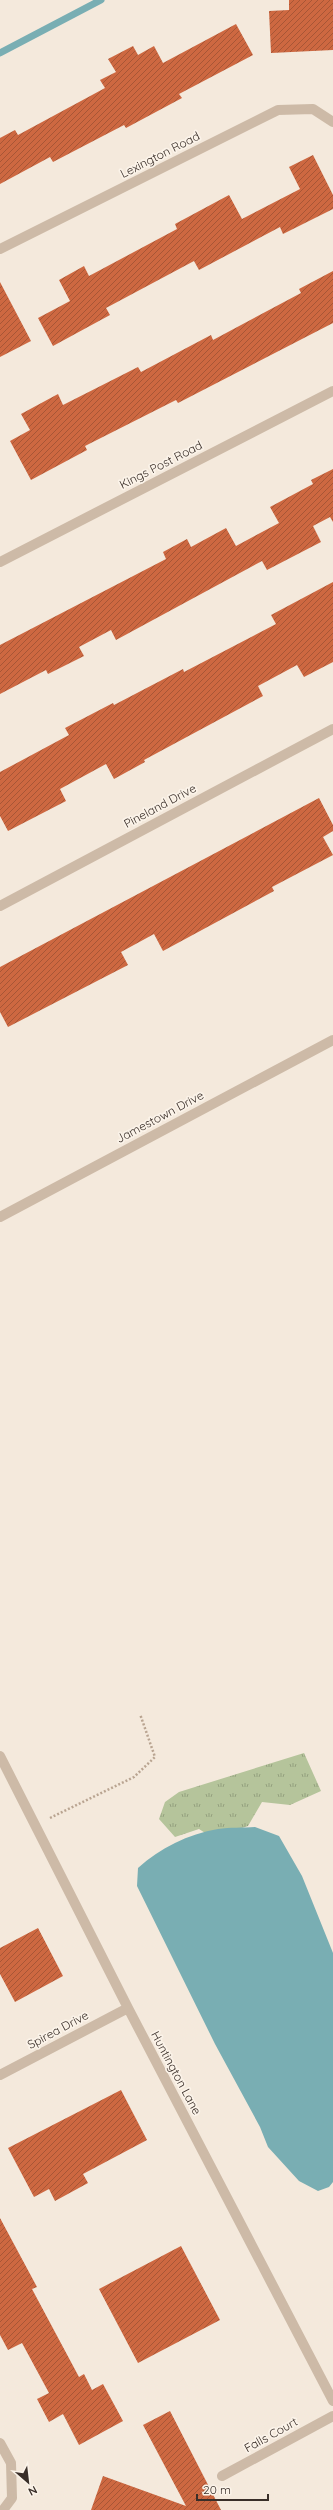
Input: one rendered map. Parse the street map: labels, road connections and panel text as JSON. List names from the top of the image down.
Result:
{
  "streets": {
    "street": [
      "Lexington Road",
      "Kings Post Road",
      "Pineland Drive",
      "Jamestown Drive",
      "Spirea Drive",
      "Huntington Lane",
      "Falls Court"
    ]
  },
  "crossings": [
    ["Spirea Drive", "Huntington Lane"]
  ],
  "scale_bar": "20 m",
  "north": "bottom right"
}
